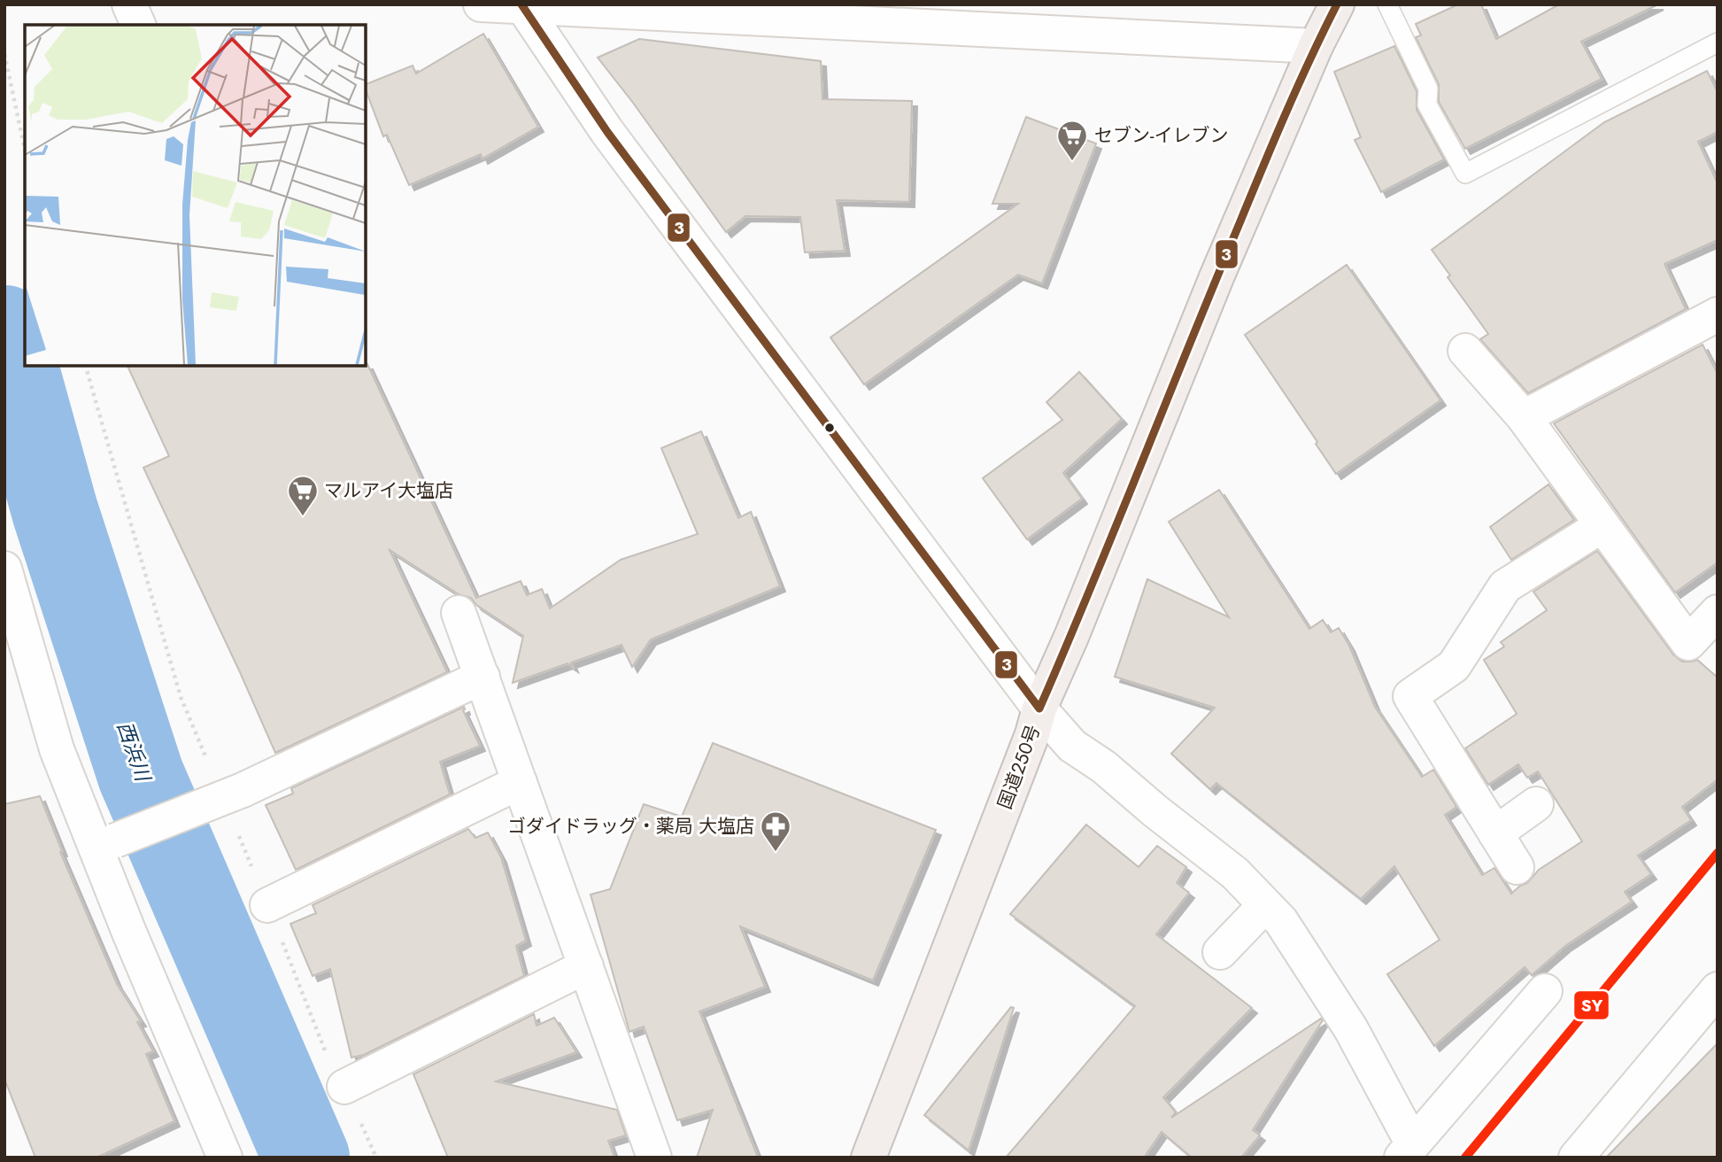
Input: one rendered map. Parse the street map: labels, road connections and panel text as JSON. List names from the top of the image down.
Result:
{
  "streets": {
    "highway": ["国道250号"]
  },
  "water": ["西浜川"],
  "places": {
    "supermarket": ["セブン-イレブン", "マルアイ大塩店"],
    "pharmacy": ["ゴダイドラッグ・薬局 大塩店"]
  },
  "lines": ["transit line 3", "transit line SY"]
}
